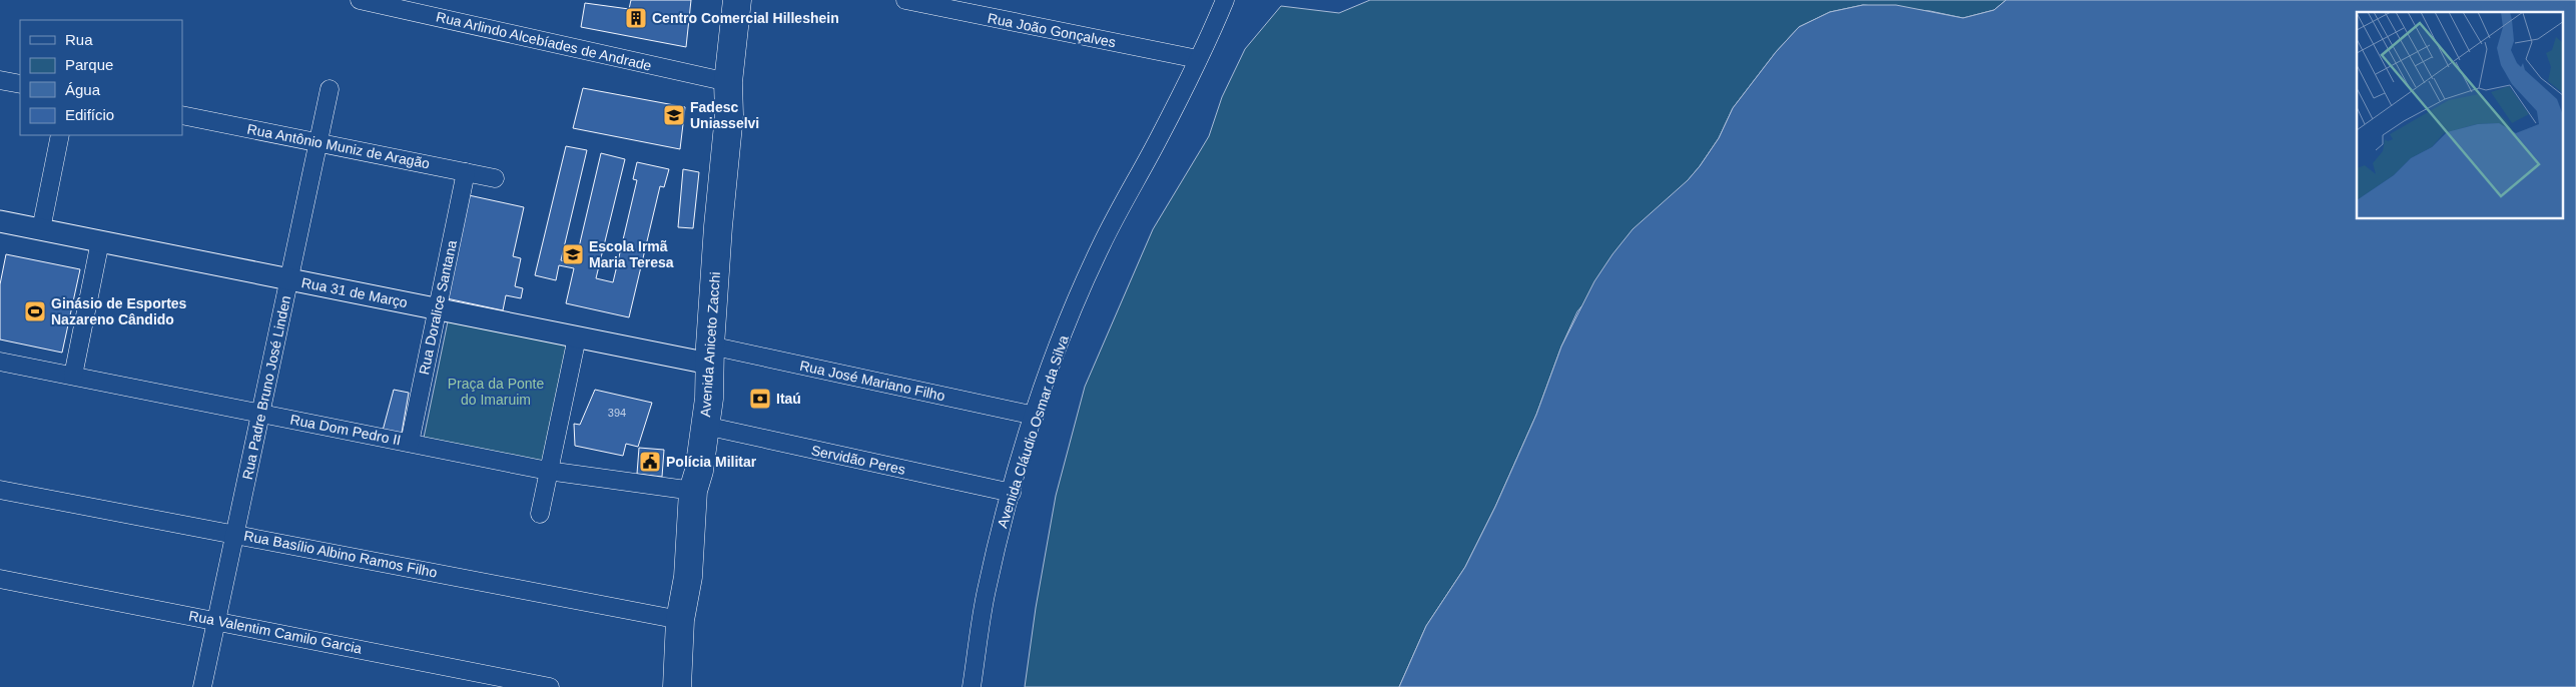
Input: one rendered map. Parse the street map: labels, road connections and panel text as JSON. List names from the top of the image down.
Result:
{
  "streets": {
    "main road": ["Avenida Aniceto Zacchi"],
    "street": [
      "Rua João Gonçalves",
      "Rua Arlindo Alcebíades de Andrade",
      "Rua Antônio Muniz de Aragão",
      "Rua 31 de Março",
      "Rua Doralice Santana",
      "Rua José Mariano Filho",
      "Rua Padre Bruno José Linden",
      "Rua Dom Pedro II",
      "Avenida Cláudio Osmar da Silva",
      "Servidão Peres",
      "Rua Basílio Albino Ramos Filho",
      "Rua Valentim Camilo Garcia"
    ]
  },
  "crossings": [
    ["Rua João Gonçalves", "Avenida Cláudio Osmar da Silva"],
    ["Rua Arlindo Alcebíades de Andrade", "Avenida Aniceto Zacchi"],
    ["Rua Antônio Muniz de Aragão", "Rua Doralice Santana"],
    ["Rua Antônio Muniz de Aragão", "Rua Padre Bruno José Linden"],
    ["Rua 31 de Março", "Rua Doralice Santana"],
    ["Rua 31 de Março", "Avenida Aniceto Zacchi"],
    ["Rua 31 de Março", "Rua José Mariano Filho"],
    ["Rua 31 de Março", "Rua Padre Bruno José Linden"],
    ["Rua Doralice Santana", "Rua Dom Pedro II"],
    ["Avenida Aniceto Zacchi", "Rua José Mariano Filho"],
    ["Avenida Aniceto Zacchi", "Rua Dom Pedro II"],
    ["Avenida Aniceto Zacchi", "Servidão Peres"],
    ["Avenida Aniceto Zacchi", "Rua Basílio Albino Ramos Filho"],
    ["Rua José Mariano Filho", "Avenida Cláudio Osmar da Silva"],
    ["Rua Padre Bruno José Linden", "Rua Dom Pedro II"],
    ["Rua Padre Bruno José Linden", "Rua Basílio Albino Ramos Filho"],
    ["Rua Padre Bruno José Linden", "Rua Valentim Camilo Garcia"],
    ["Avenida Cláudio Osmar da Silva", "Servidão Peres"]
  ],
  "parks": ["Praça da Ponte do Imaruim"],
  "places": {
    "building": ["Centro Comercial Hilleshein"],
    "school or university": ["Fadesc Uniasselvi", "Escola Irmã Maria Teresa"],
    "sports": ["Ginásio de Esportes Nazareno Cândido"],
    "bank": ["Itaú"],
    "public building": ["Polícia Militar"]
  },
  "house_numbers": ["394"],
  "legend": [
    "Rua",
    "Parque",
    "Água",
    "Edifício"
  ]
}
